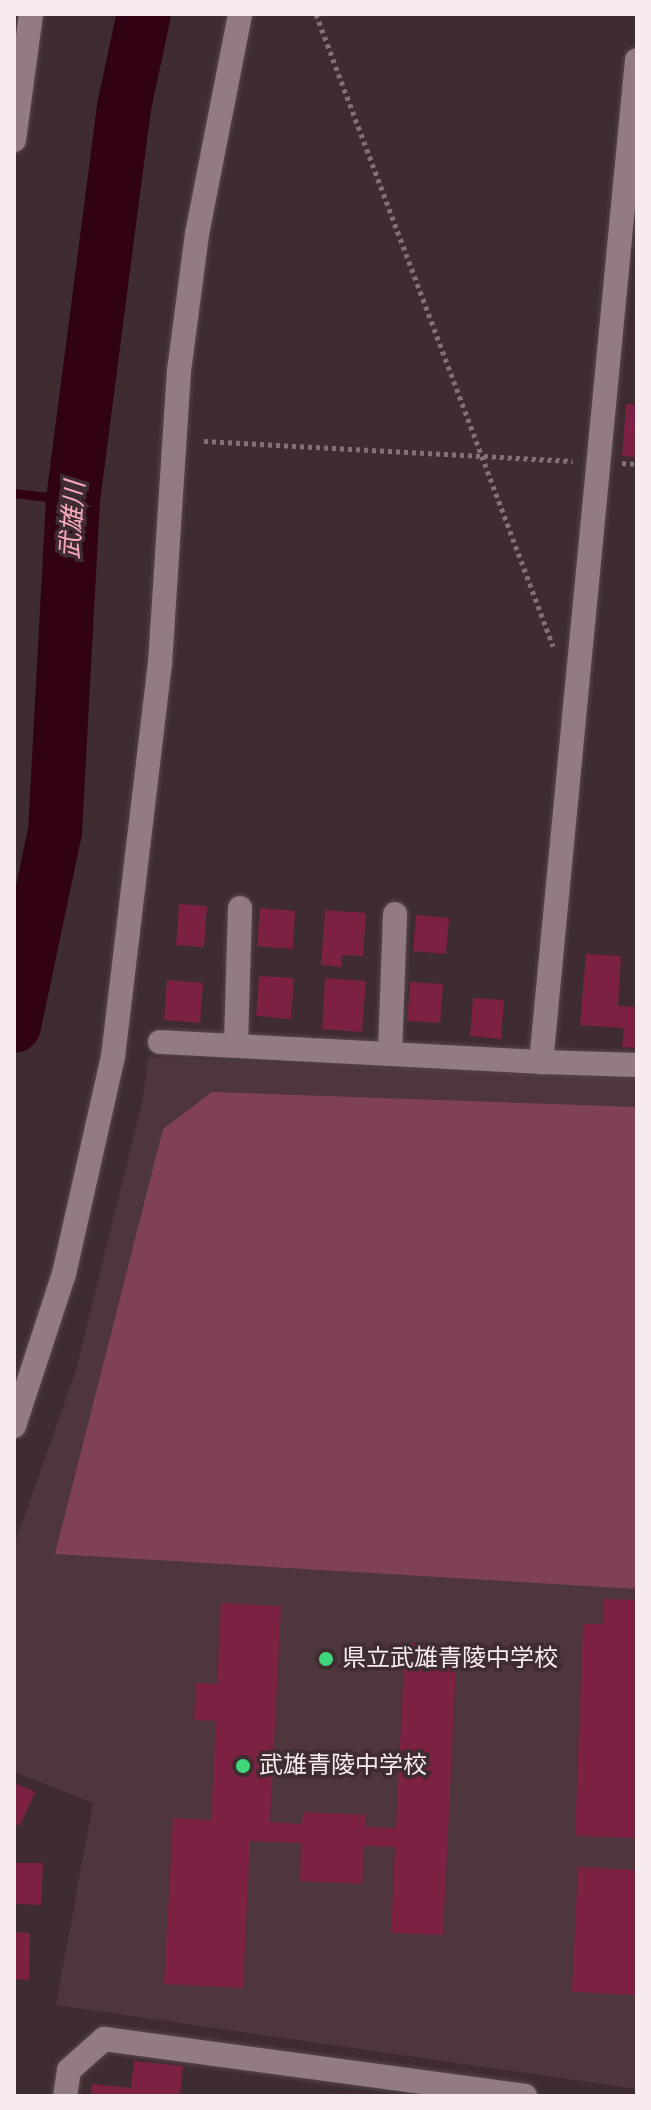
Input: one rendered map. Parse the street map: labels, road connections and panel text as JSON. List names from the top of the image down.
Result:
{
  "water": ["武雄川"],
  "places": ["県立武雄青陵中学校", "武雄青陵中学校"]
}
